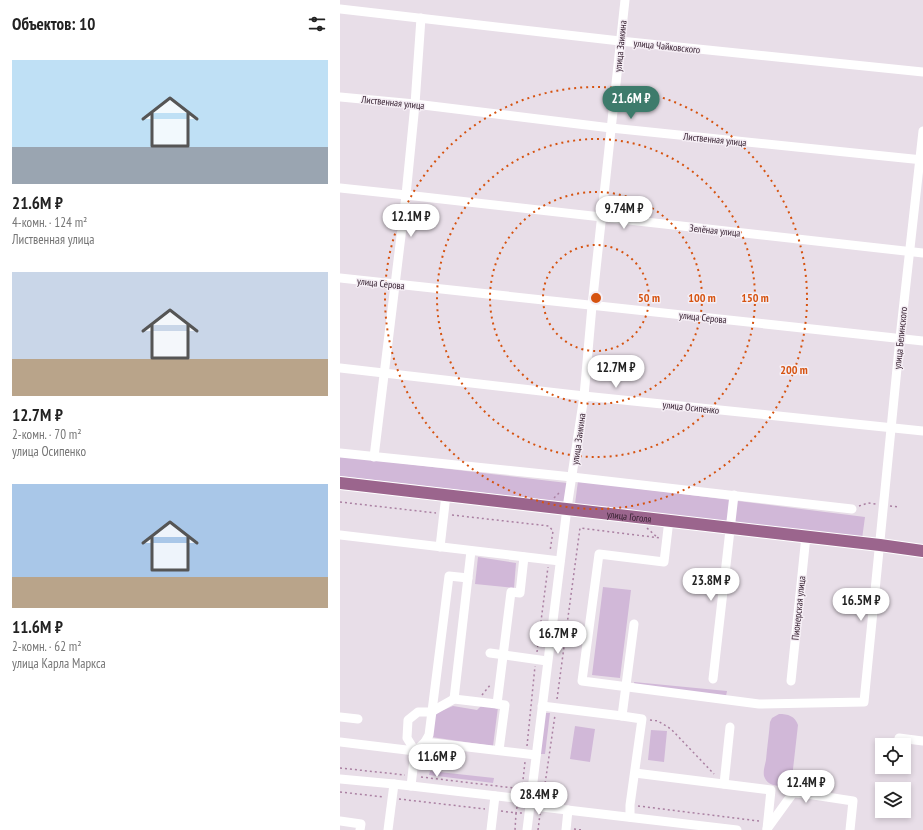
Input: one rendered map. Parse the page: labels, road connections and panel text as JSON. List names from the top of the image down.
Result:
{
  "streets": {
    "main road": ["улица Гоголя"],
    "street": [
      "улица Заикина",
      "улица Чайковского",
      "Лиственная улица",
      "Зелёная улица",
      "улица Серова",
      "улица Белинского",
      "улица Осипенко",
      "Пионерская улица"
    ]
  },
  "crossings": [
    ["улица Заикина", "улица Чайковского"],
    ["улица Заикина", "Лиственная улица"],
    ["улица Заикина", "Зелёная улица"],
    ["улица Заикина", "улица Серова"],
    ["улица Заикина", "улица Осипенко"],
    ["улица Заикина", "улица Гоголя"],
    ["Лиственная улица", "улица Белинского"],
    ["Зелёная улица", "улица Белинского"],
    ["улица Серова", "улица Белинского"],
    ["улица Белинского", "улица Осипенко"],
    ["улица Белинского", "улица Гоголя"],
    ["улица Гоголя", "Пионерская улица"]
  ],
  "page": {
    "heading": "Объектов: 10",
    "list": [
      {
        "name": "21.6M ₽",
        "note": "4-комн. · 124 m² · Лиственная улица"
      },
      {
        "name": "12.7M ₽",
        "note": "2-комн. · 70 m² · улица Осипенко"
      },
      {
        "name": "11.6M ₽",
        "note": "2-комн. · 62 m² · улица Карла Маркса"
      }
    ],
    "price": [
      "21.6M ₽",
      "9.74M ₽",
      "12.1M ₽",
      "12.7M ₽",
      "23.8M ₽",
      "16.5M ₽",
      "16.7M ₽",
      "11.6M ₽",
      "12.4M ₽",
      "28.4M ₽"
    ]
  },
  "rings": [
    "50 m",
    "100 m",
    "150 m",
    "200 m"
  ]
}
